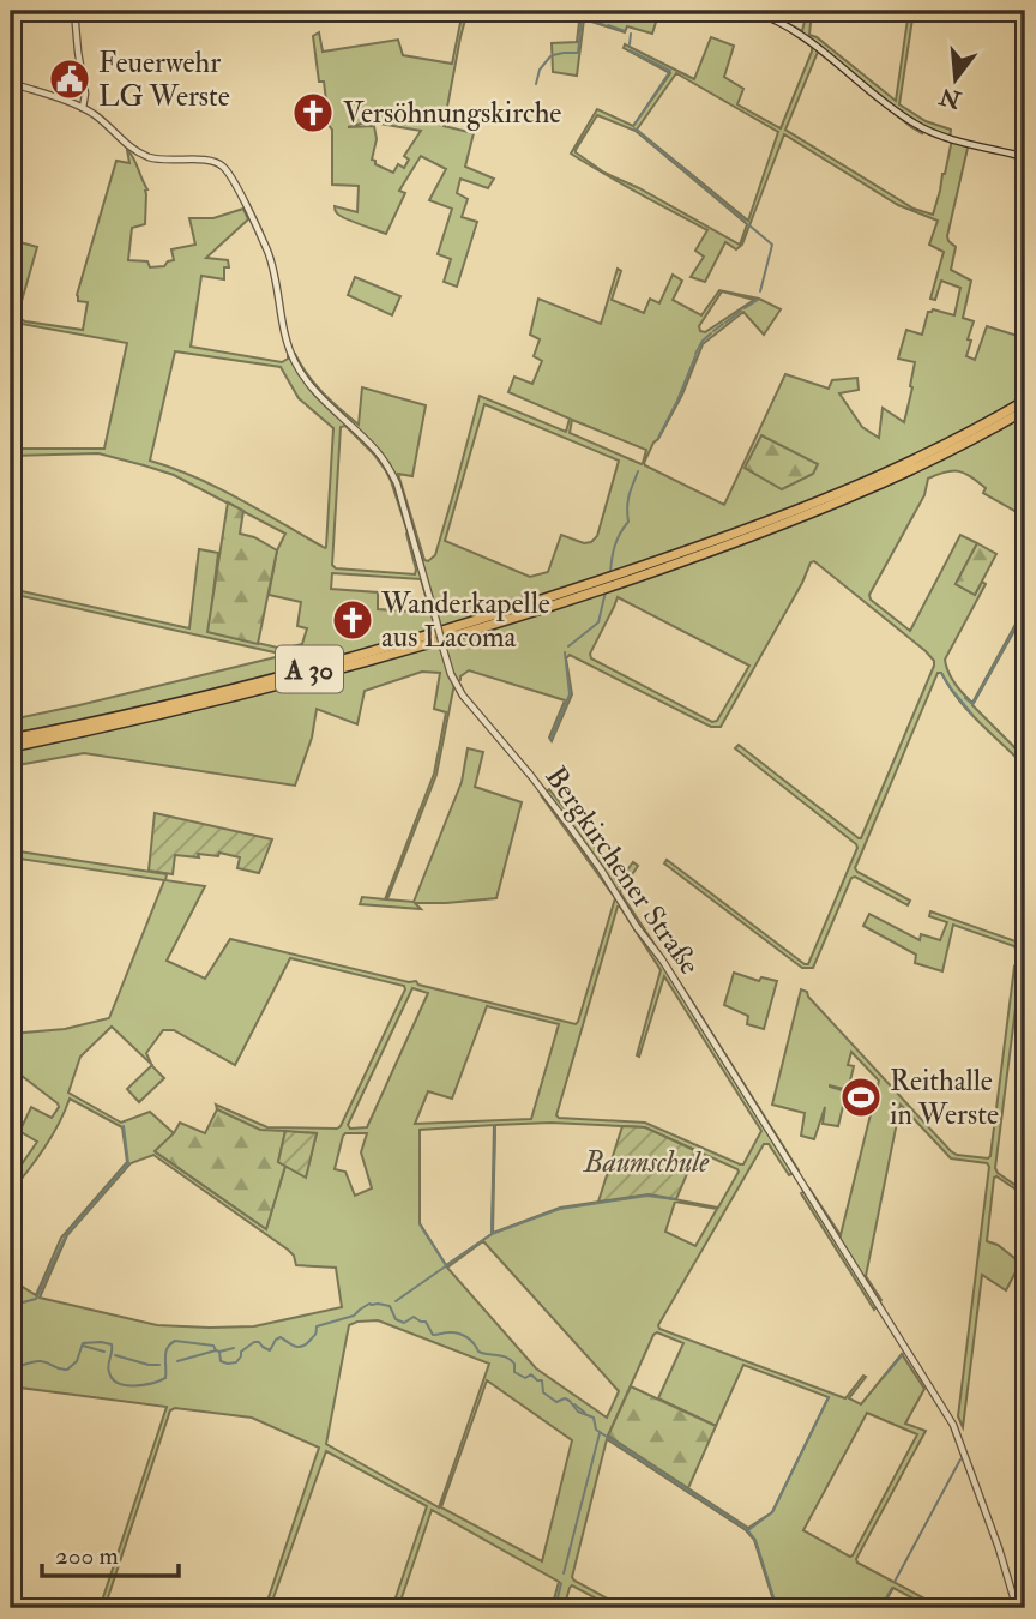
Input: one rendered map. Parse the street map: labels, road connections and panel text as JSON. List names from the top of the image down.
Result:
{
  "streets": {
    "highway": ["A 30"],
    "street": ["Bergkirchener Straße"]
  },
  "parks": ["Baumschule"],
  "places": {
    "public building": ["Feuerwehr LG Werste"],
    "church": ["Versöhnungskirche", "Wanderkapelle aus Lacoma"],
    "sports": ["Reithalle in Werste"]
  },
  "scale_bar": "200 m",
  "north": "bottom"
}
